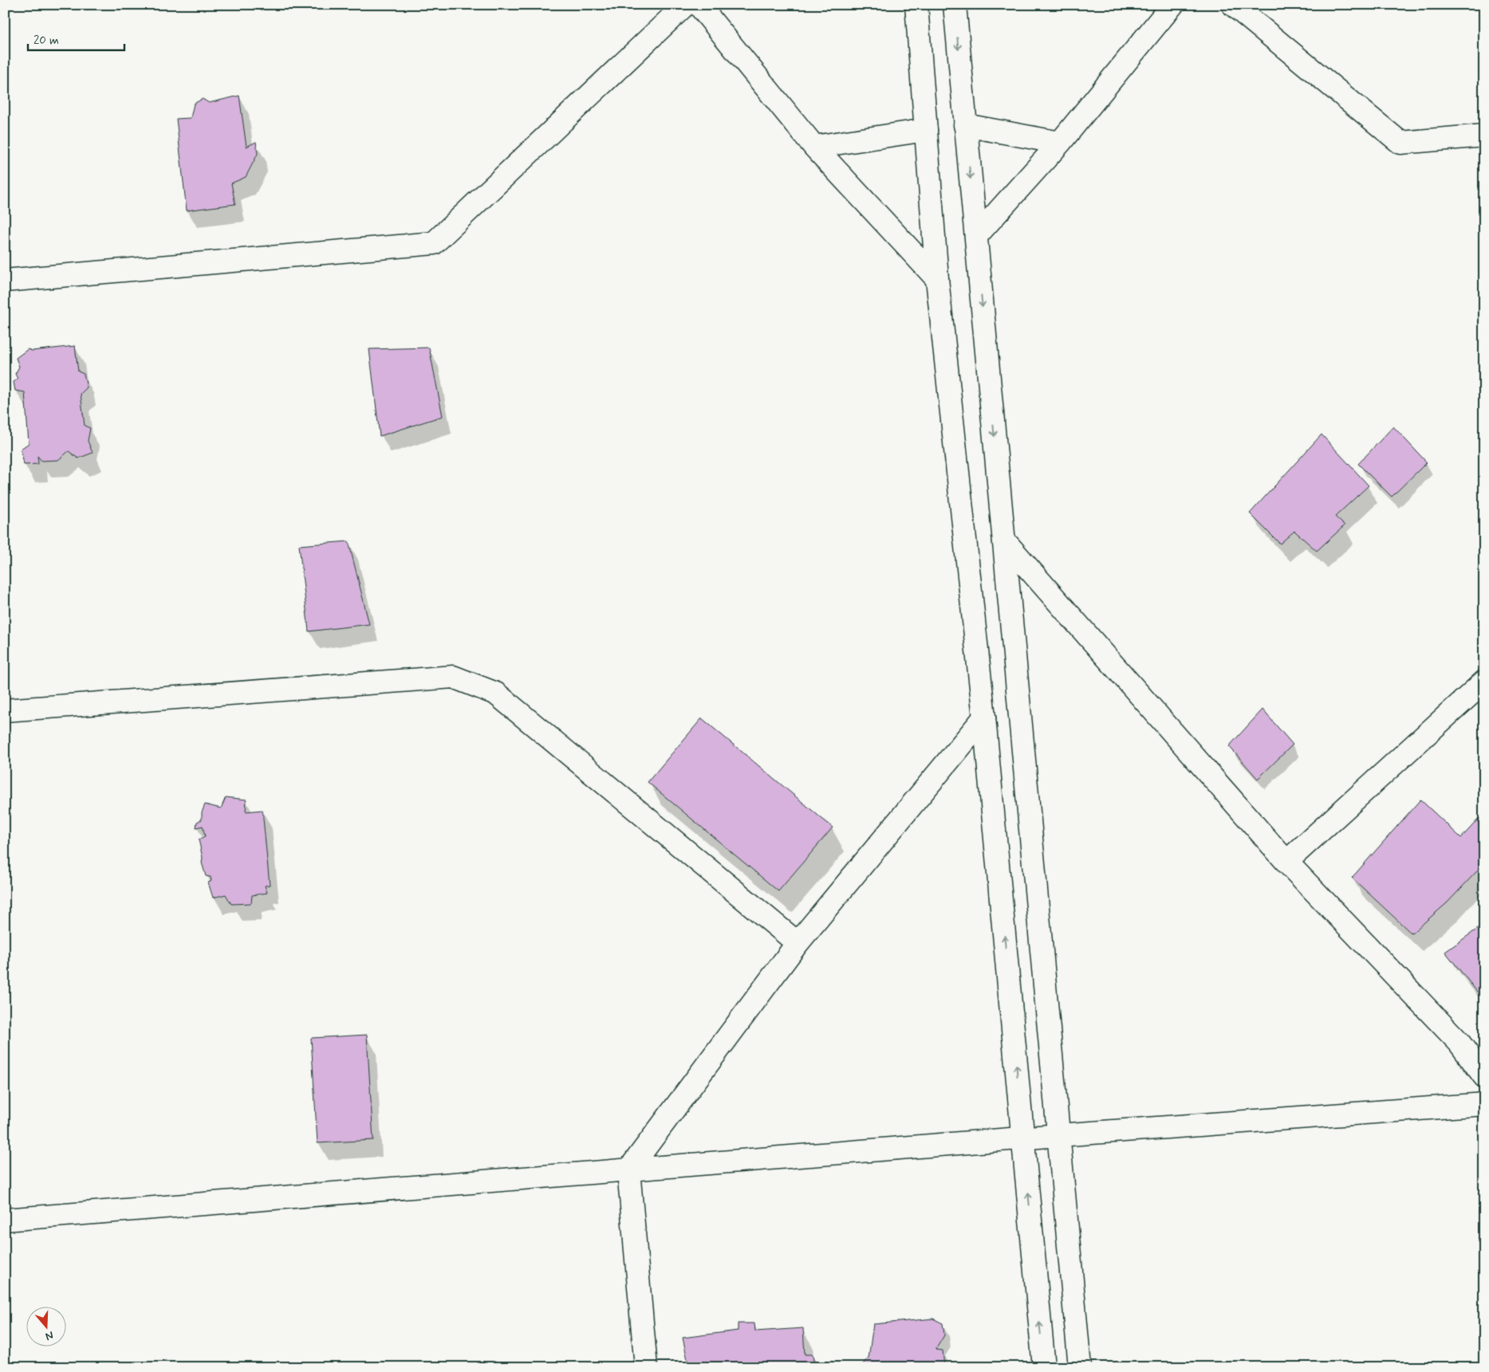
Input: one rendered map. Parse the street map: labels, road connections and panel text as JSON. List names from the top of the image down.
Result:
{
  "scale_bar": "20 m",
  "north": "bottom"
}
